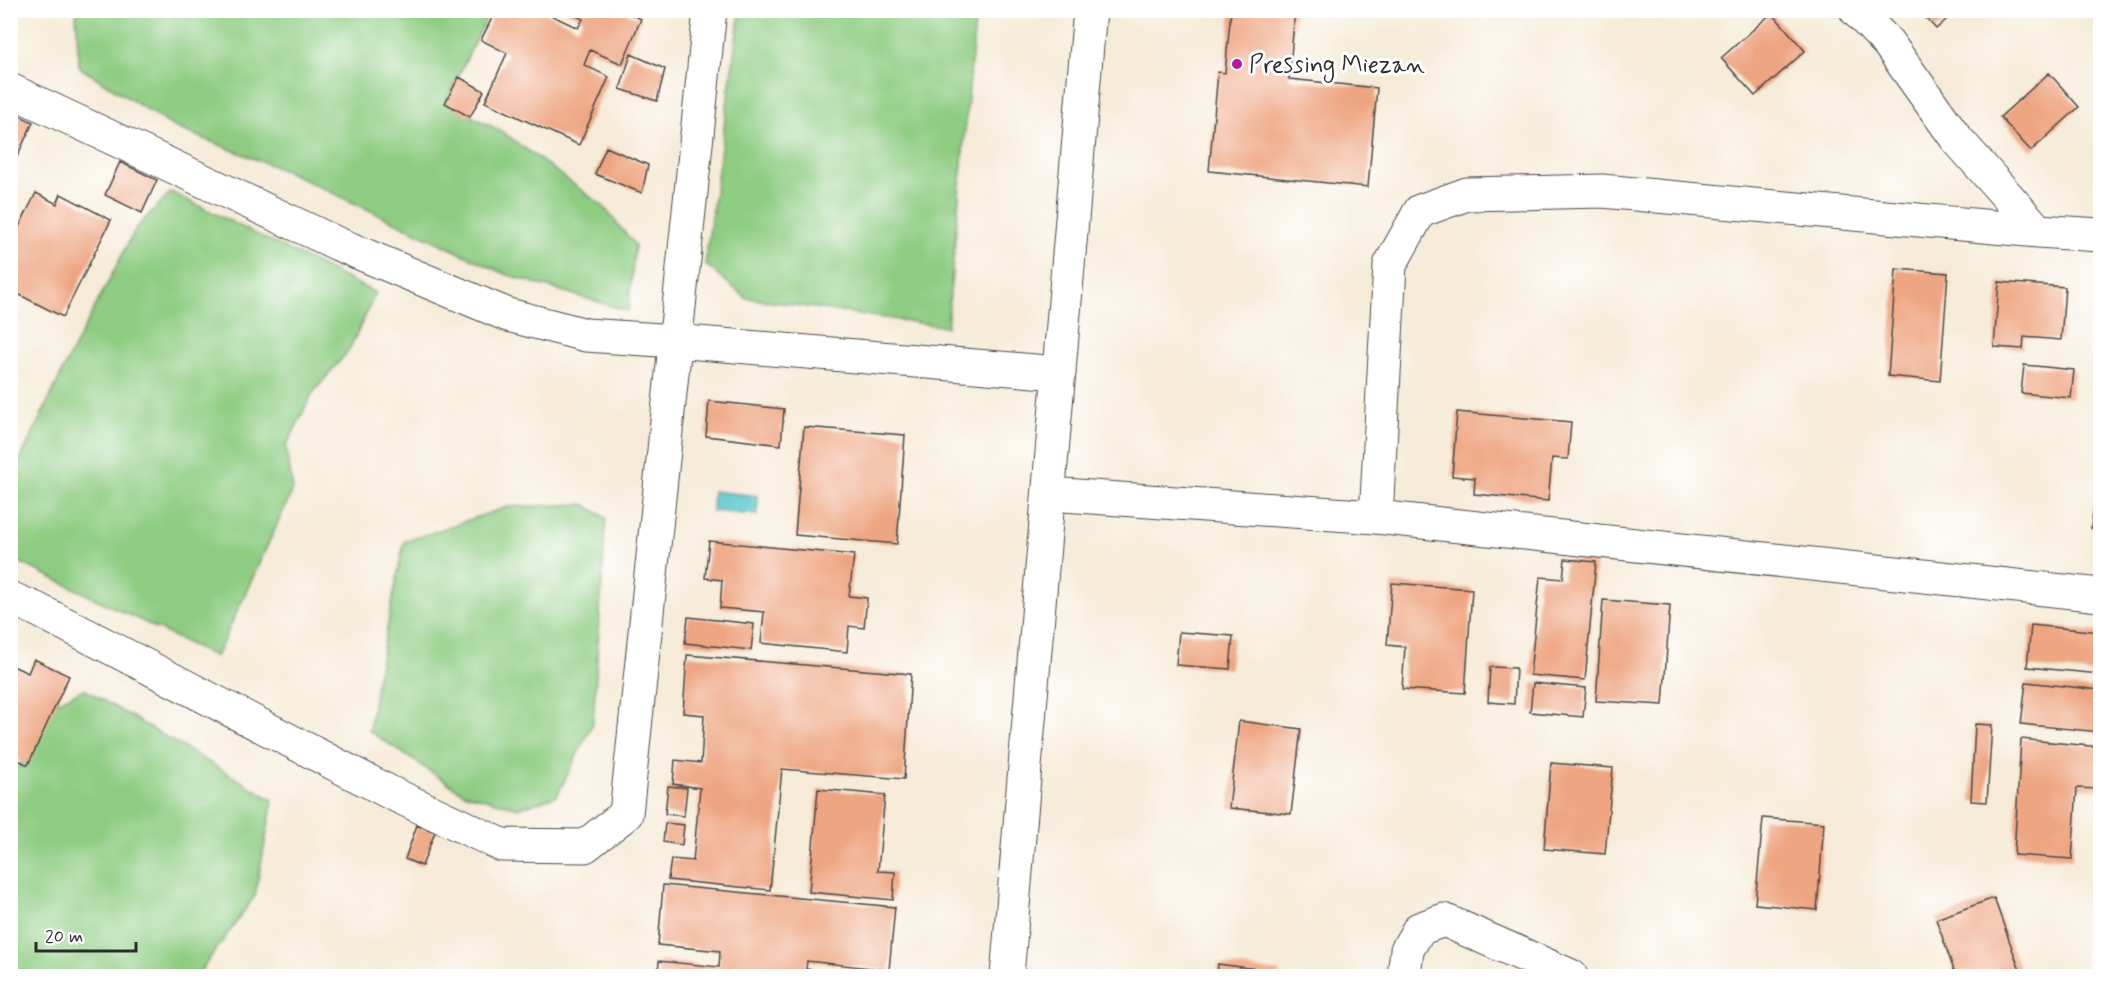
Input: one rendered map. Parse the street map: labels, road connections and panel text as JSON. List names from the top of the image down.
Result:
{
  "places": ["Pressing Miezan"],
  "scale_bar": "20 m"
}
